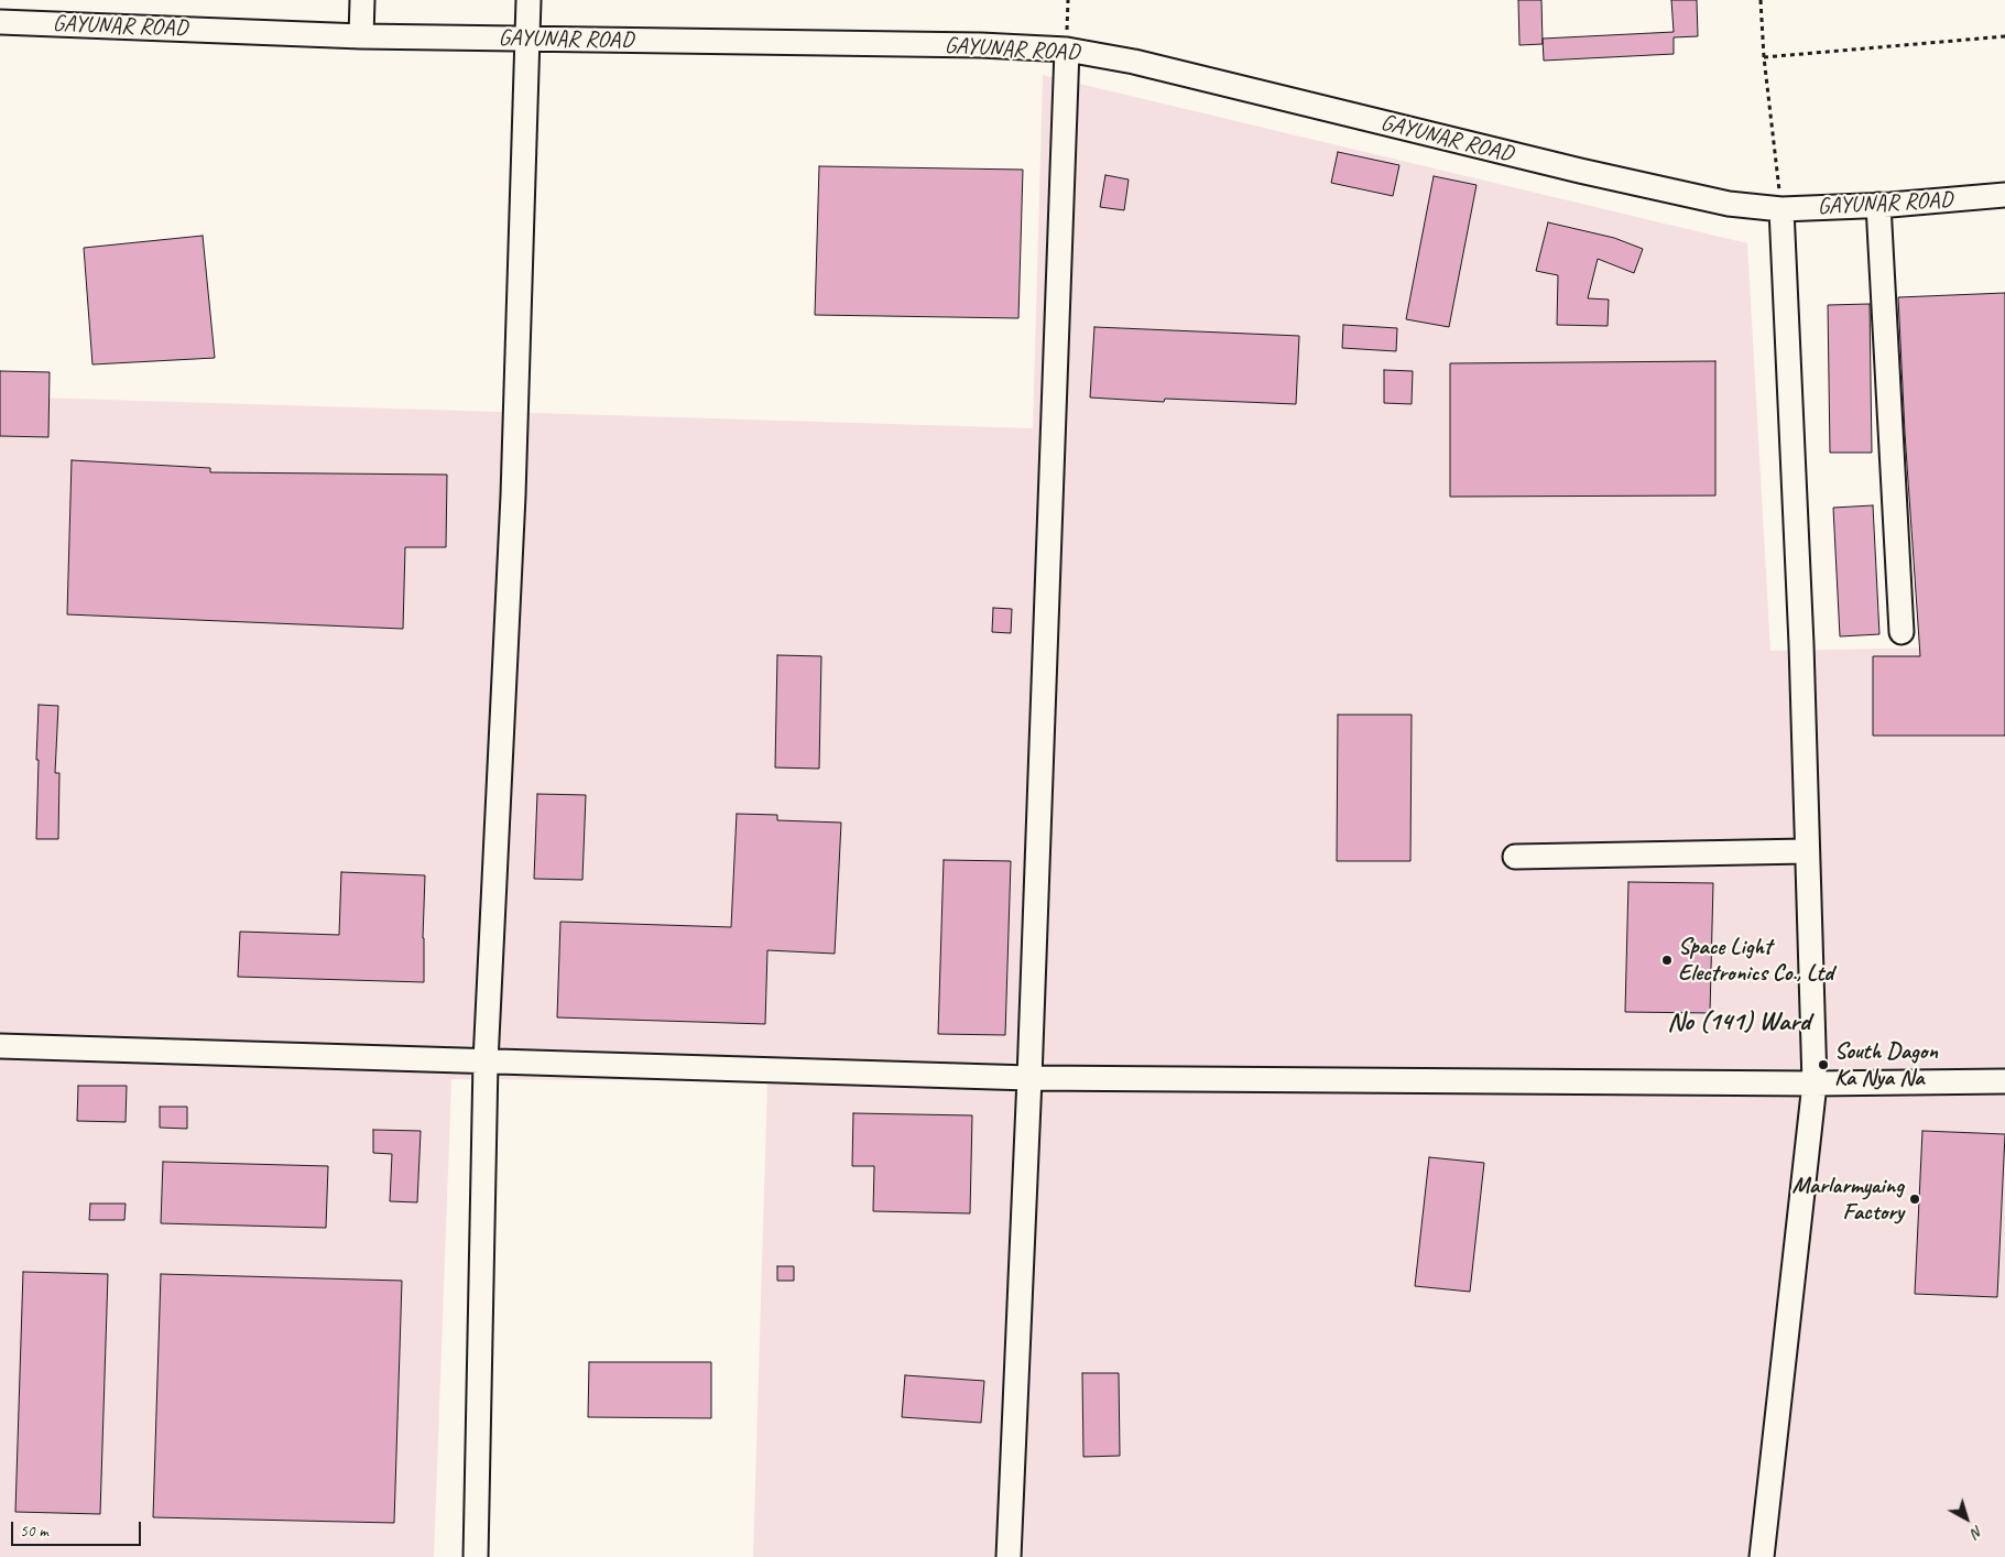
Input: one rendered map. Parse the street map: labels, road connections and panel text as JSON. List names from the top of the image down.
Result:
{
  "streets": {
    "street": ["GAYUNAR ROAD"]
  },
  "districts": ["No (141) Ward"],
  "places": ["Space Light Electronics Co., Ltd", "South Dagon Ka Nya Na", "Marlarmyaing Factory"],
  "scale_bar": "50 m",
  "north": "bottom right"
}
